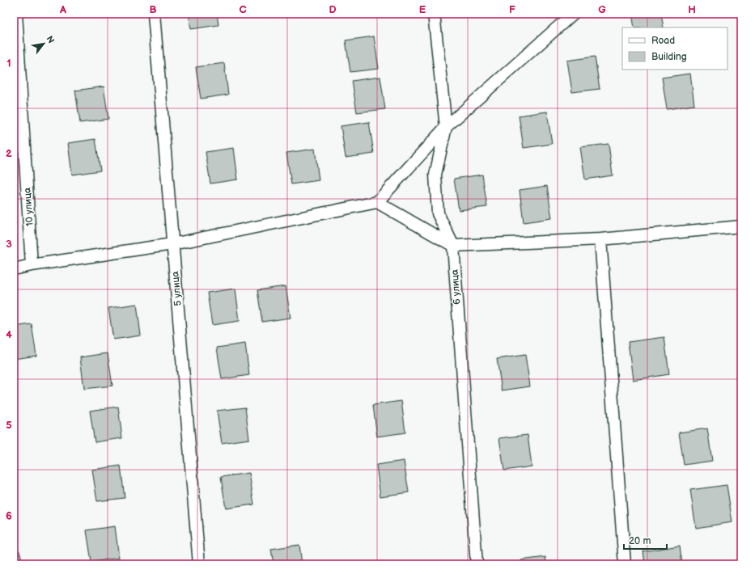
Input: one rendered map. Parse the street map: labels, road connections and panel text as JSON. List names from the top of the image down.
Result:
{
  "streets": {
    "street": ["10 улица", "6 улица", "5 улица"]
  },
  "legend": ["Road", "Building"],
  "scale_bar": "20 m",
  "north": "top right",
  "grid": {
    "columns": [
      "A",
      "B",
      "C",
      "D",
      "E",
      "F",
      "G",
      "H"
    ],
    "rows": [
      "1",
      "2",
      "3",
      "4",
      "5",
      "6"
    ]
  }
}
